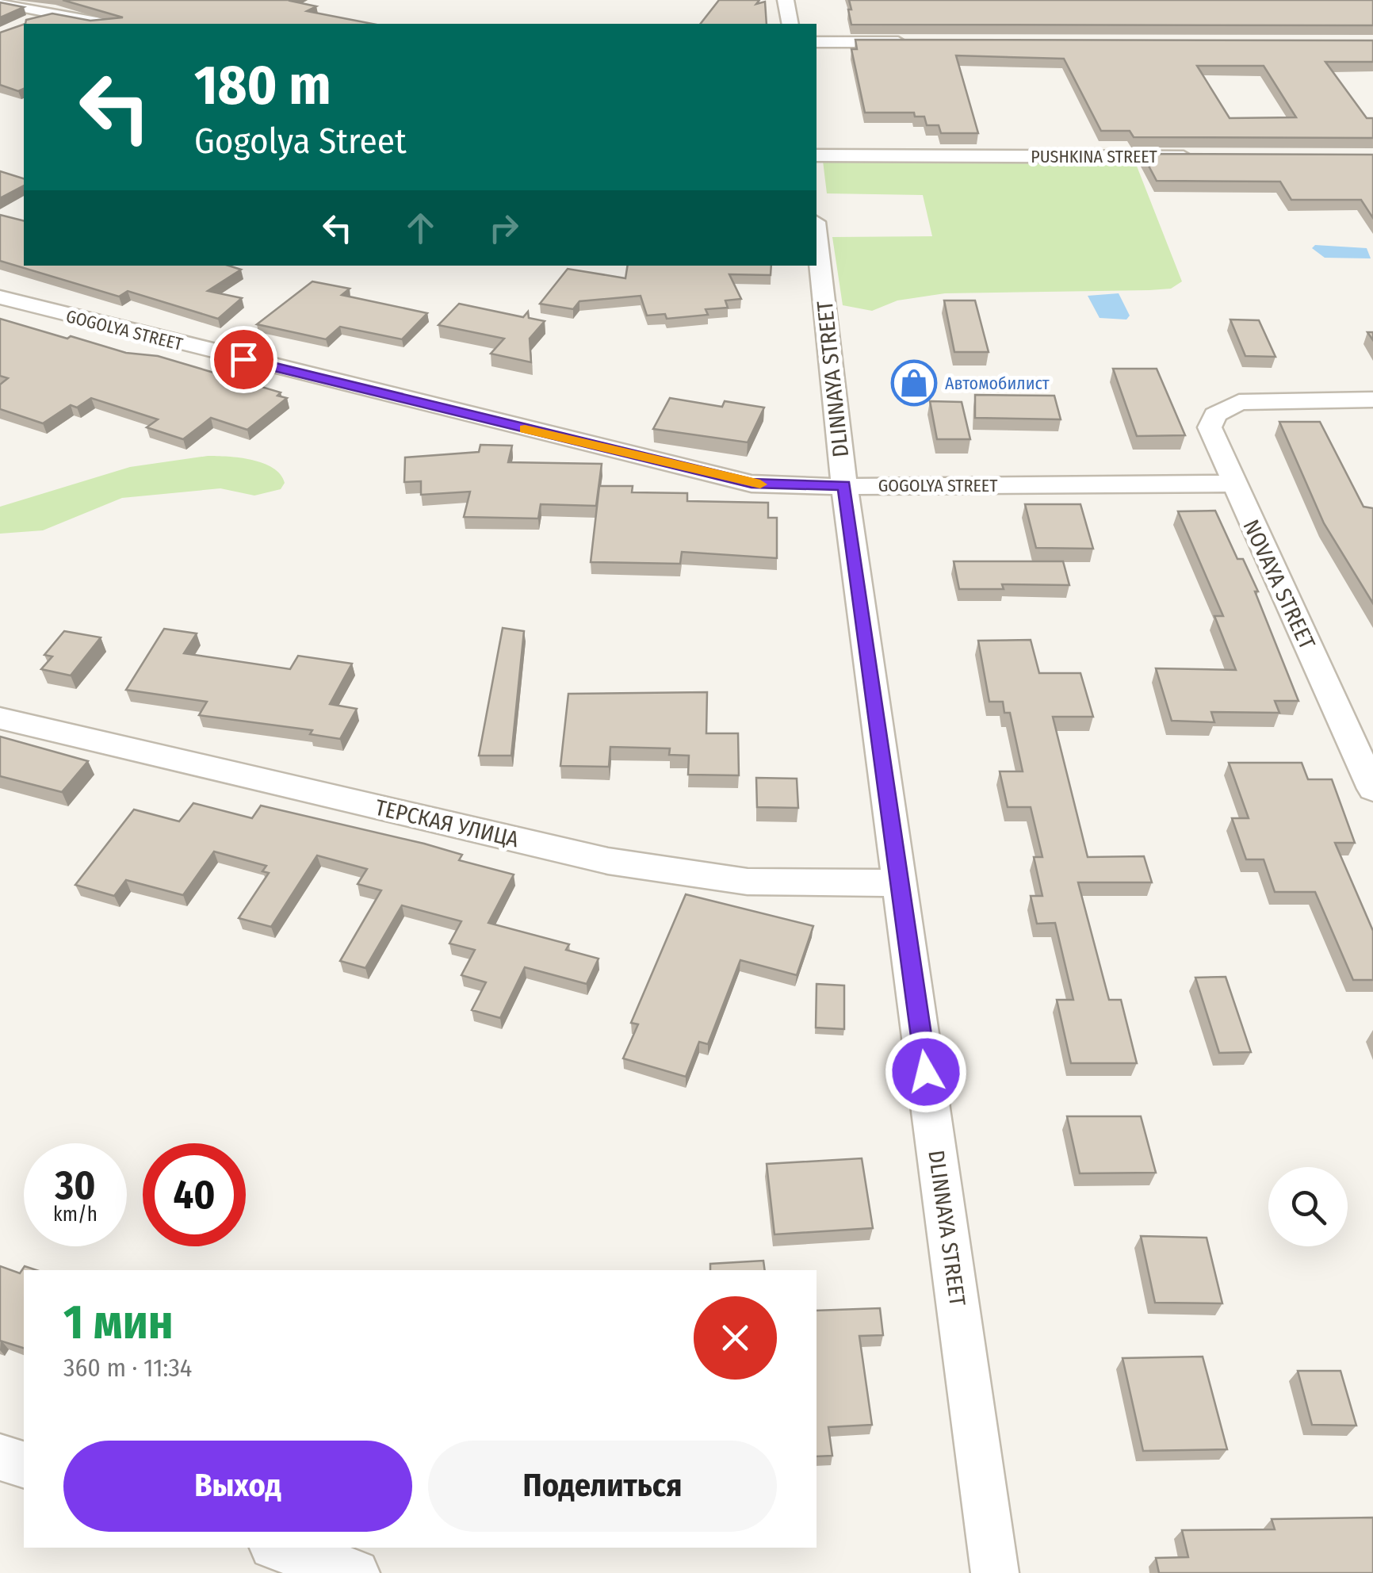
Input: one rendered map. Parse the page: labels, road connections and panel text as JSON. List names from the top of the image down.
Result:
{
  "streets": {
    "street": [
      "PUSHKINA STREET",
      "GOGOLYA STREET",
      "DLINNAYA STREET",
      "NOVAYA STREET",
      "ТЕРСКАЯ УЛИЦА"
    ]
  },
  "crossings": [
    ["GOGOLYA STREET", "DLINNAYA STREET"],
    ["GOGOLYA STREET", "NOVAYA STREET"],
    ["DLINNAYA STREET", "ТЕРСКАЯ УЛИЦА"]
  ],
  "places": {
    "shop": ["Автомобилист"]
  },
  "page": {
    "turn": ["180 m", "Gogolya Street"],
    "speed": "30 km/h",
    "limit": "40",
    "heading": ["1 мин", "360 m · 11:34"],
    "buttons": ["Выход", "Поделиться"]
  }
}
